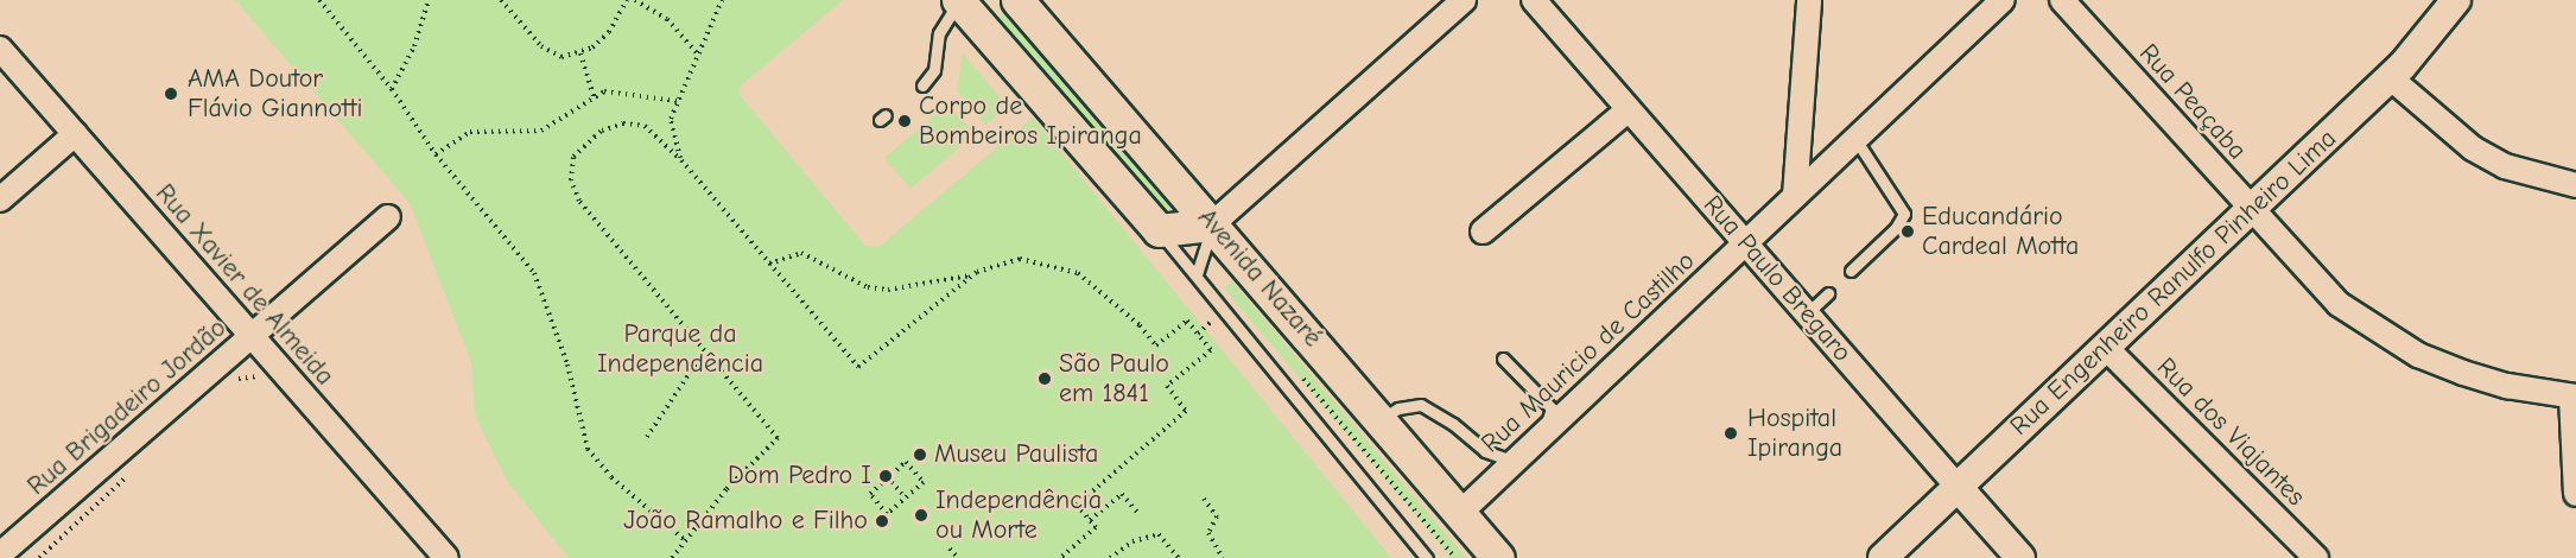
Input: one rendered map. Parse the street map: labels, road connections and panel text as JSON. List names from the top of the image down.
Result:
{
  "streets": {
    "main road": ["Avenida Nazaré"],
    "street": [
      "Rua Peaçaba",
      "Rua Paulo Bregaro",
      "Rua Engenheiro Ranulfo Pinheiro Lima",
      "Rua Xavier de Almeida",
      "Rua Mauricio de Castilho",
      "Rua Brigadeiro Jordão",
      "Rua dos Viajantes"
    ]
  },
  "crossings": [
    ["Rua Peaçaba", "Rua Engenheiro Ranulfo Pinheiro Lima"],
    ["Avenida Nazaré", "Rua Mauricio de Castilho"],
    ["Rua Paulo Bregaro", "Rua Engenheiro Ranulfo Pinheiro Lima"],
    ["Rua Paulo Bregaro", "Rua Mauricio de Castilho"],
    ["Rua Engenheiro Ranulfo Pinheiro Lima", "Rua dos Viajantes"],
    ["Rua Xavier de Almeida", "Rua Brigadeiro Jordão"]
  ],
  "parks": ["Parque da Independência"],
  "places": [
    "AMA Doutor Flávio Giannotti",
    "Corpo de Bombeiros Ipiranga",
    "Educandário Cardeal Motta",
    "São Paulo em 1841",
    "Hospital Ipiranga",
    "Museu Paulista",
    "Dom Pedro I",
    "Independência ou Morte",
    "João Ramalho e Filho"
  ]
}
